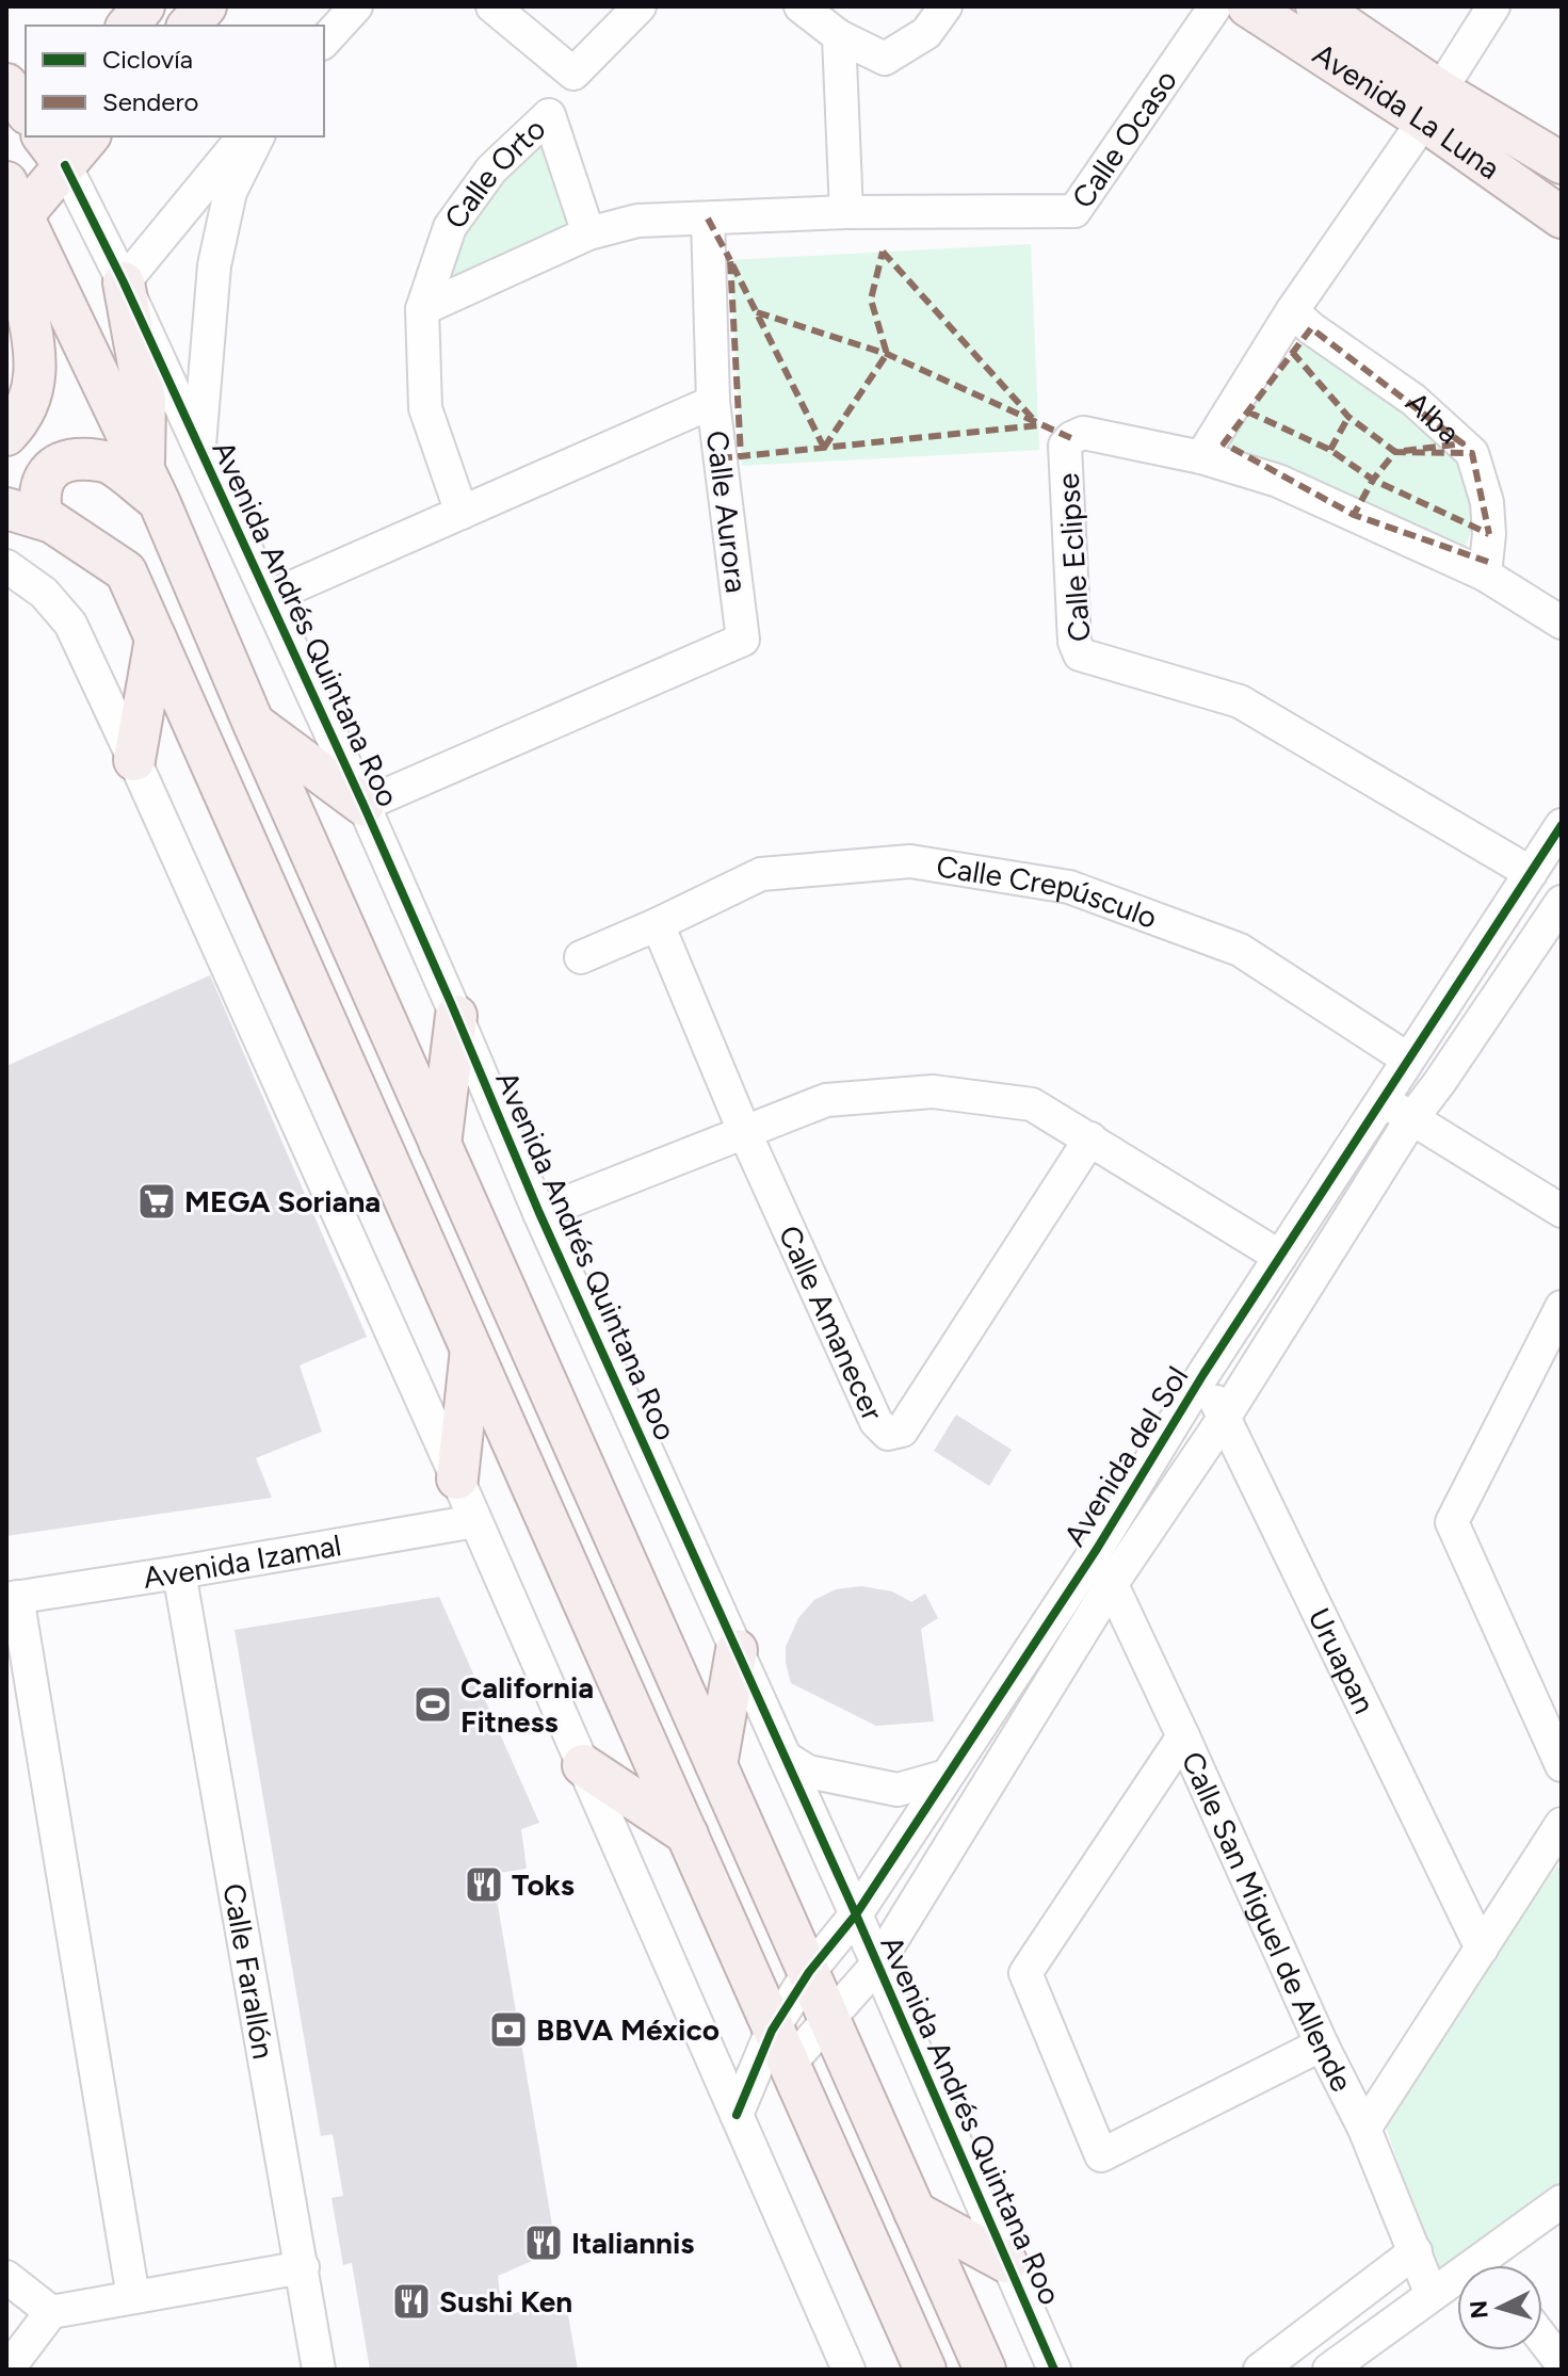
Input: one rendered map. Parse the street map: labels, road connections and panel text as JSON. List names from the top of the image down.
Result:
{
  "streets": {
    "main road": ["Avenida La Luna"],
    "street": [
      "Calle Ocaso",
      "Calle Orto",
      "Alba",
      "Calle Aurora",
      "Calle Eclipse",
      "Avenida Andrés Quintana Roo",
      "Calle Crepúsculo",
      "Calle Amanecer",
      "Avenida del Sol",
      "Avenida Izamal",
      "Uruapan",
      "Calle San Miguel de Allende",
      "Calle Farallón"
    ]
  },
  "crossings": [
    ["Calle Ocaso", "Calle Orto"],
    ["Calle Orto", "Calle Aurora"],
    ["Alba", "Calle Eclipse"],
    ["Calle Aurora", "Avenida Andrés Quintana Roo"],
    ["Calle Eclipse", "Avenida del Sol"],
    ["Avenida Andrés Quintana Roo", "Avenida del Sol"],
    ["Calle Crepúsculo", "Calle Amanecer"],
    ["Calle Crepúsculo", "Avenida del Sol"],
    ["Avenida del Sol", "Uruapan"],
    ["Avenida del Sol", "Calle San Miguel de Allende"],
    ["Avenida Izamal", "Calle Farallón"]
  ],
  "places": {
    "supermarket": ["MEGA Soriana"],
    "sports": ["California Fitness"],
    "restaurant": ["Toks", "Italiannis", "Sushi Ken"],
    "bank": ["BBVA México"]
  },
  "legend": ["Ciclovía", "Sendero"],
  "north": "left"
}
